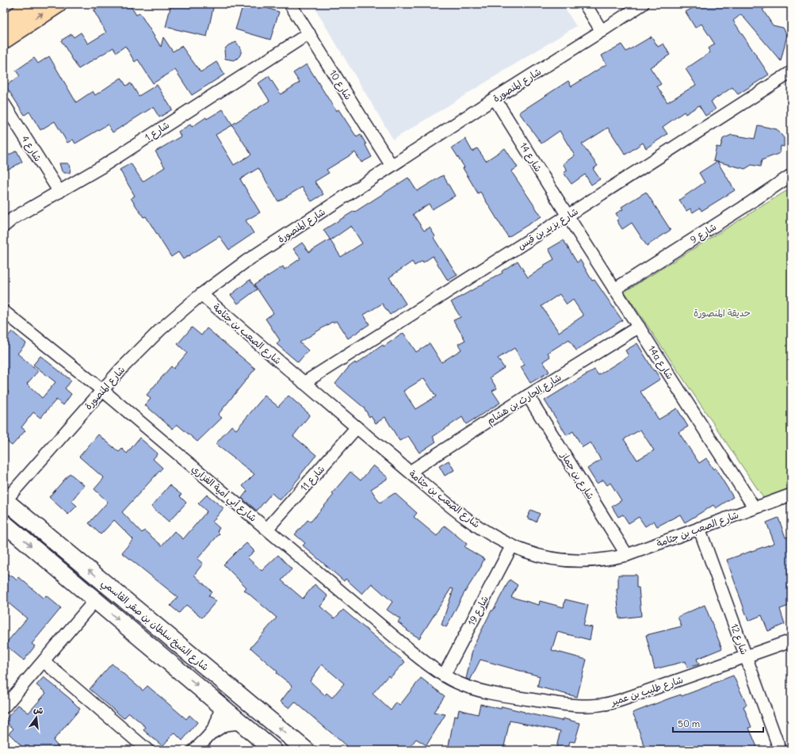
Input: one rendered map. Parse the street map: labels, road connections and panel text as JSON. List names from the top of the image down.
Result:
{
  "streets": {
    "main road": ["شارع الشيخ سلطان بن صقر القاسمي"],
    "street": [
      "شارع 10",
      "شارع المنصورة",
      "شارع 1",
      "شارع 4",
      "شارع 14",
      "شارع يزيد بن قيس",
      "شارع 9",
      "شارع الصعب بن جثامة",
      "14a شارع",
      "شارع الحارث بن هشام",
      "شارع بن جماز",
      "شارع 11",
      "شارع أبي أمية الفزاري",
      "شارع 19",
      "شارع 12",
      "شارع طليب بن عمير"
    ]
  },
  "crossings": [
    ["شارع 10", "شارع المنصورة"],
    ["شارع 10", "شارع 1"],
    ["شارع المنصورة", "شارع 14"],
    ["شارع المنصورة", "شارع الصعب بن جثامة"],
    ["شارع المنصورة", "شارع أبي أمية الفزاري"],
    ["شارع المنصورة", "شارع الشيخ سلطان بن صقر القاسمي"],
    ["شارع 1", "شارع 4"],
    ["شارع 14", "شارع يزيد بن قيس"],
    ["شارع 14", "14a شارع"],
    ["شارع يزيد بن قيس", "شارع الصعب بن جثامة"],
    ["شارع يزيد بن قيس", "14a شارع"],
    ["شارع 9", "14a شارع"],
    ["شارع الصعب بن جثامة", "14a شارع"],
    ["شارع الصعب بن جثامة", "شارع الحارث بن هشام"],
    ["شارع الصعب بن جثامة", "شارع بن جماز"],
    ["شارع الصعب بن جثامة", "شارع 11"],
    ["شارع الصعب بن جثامة", "شارع 19"],
    ["شارع الصعب بن جثامة", "شارع 12"],
    ["14a شارع", "شارع الحارث بن هشام"],
    ["شارع الحارث بن هشام", "شارع بن جماز"],
    ["شارع 11", "شارع أبي أمية الفزاري"],
    ["شارع أبي أمية الفزاري", "شارع 19"],
    ["شارع أبي أمية الفزاري", "شارع طليب بن عمير"],
    ["شارع 19", "شارع طليب بن عمير"],
    ["شارع 12", "شارع طليب بن عمير"]
  ],
  "parks": ["حديقة المنصورة"],
  "scale_bar": "50 m",
  "north": "top"
}
